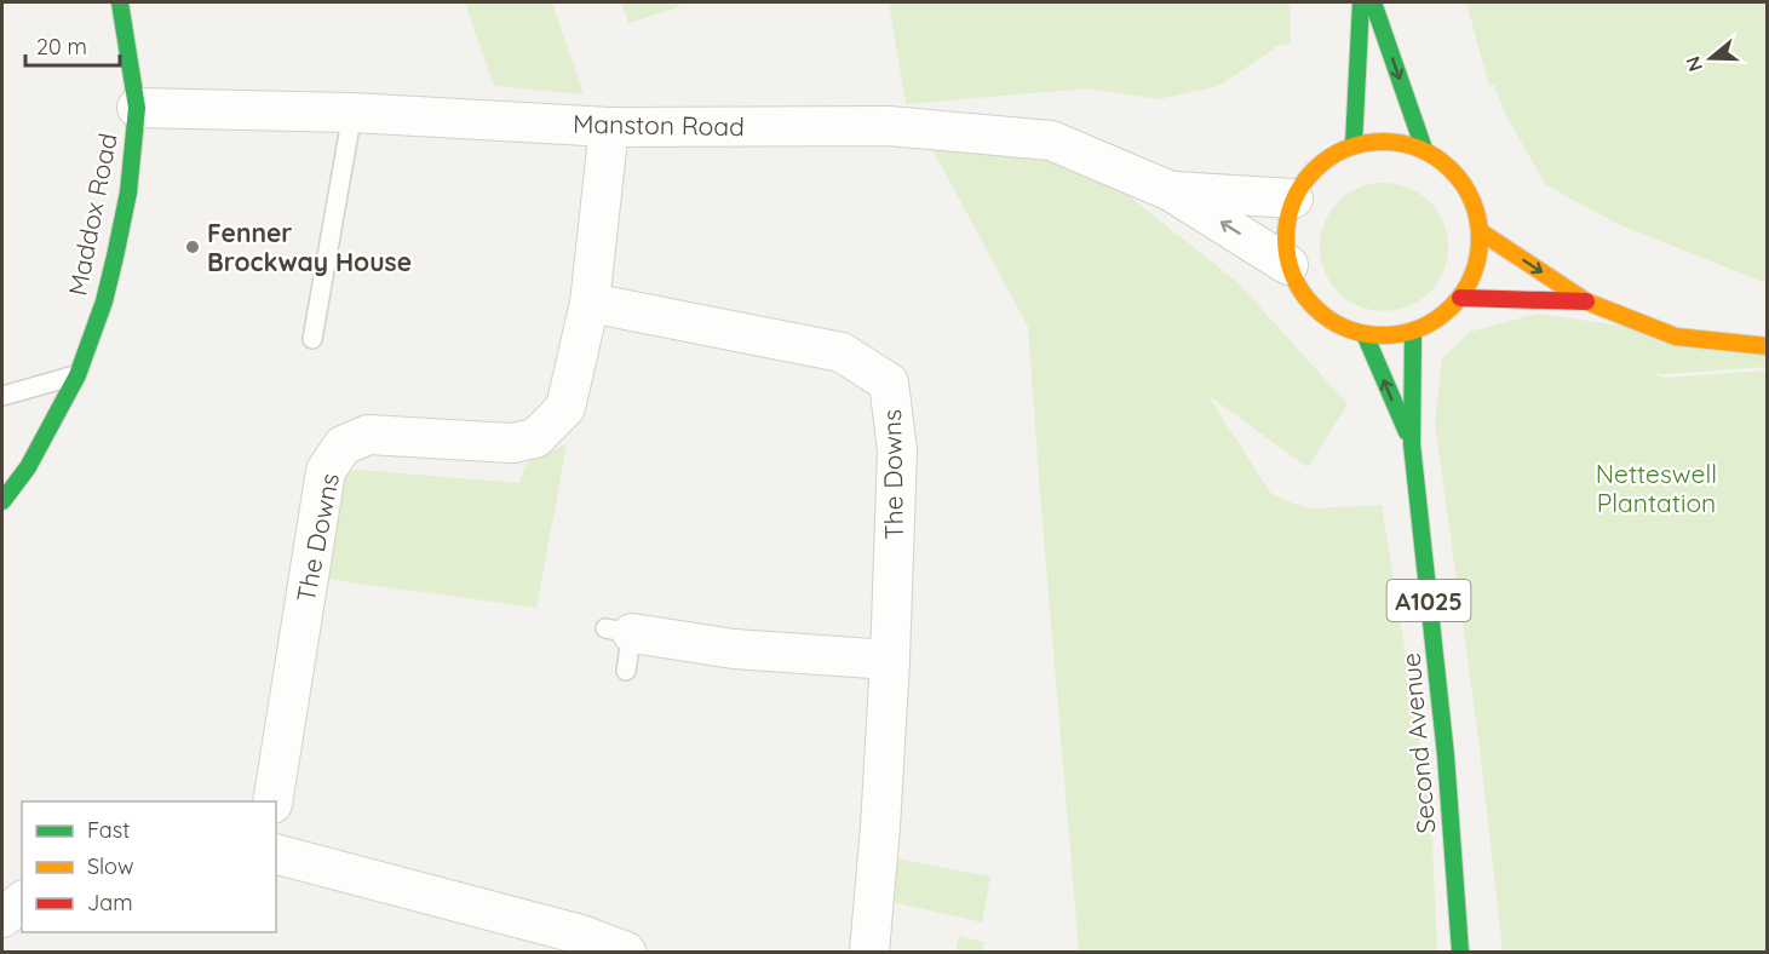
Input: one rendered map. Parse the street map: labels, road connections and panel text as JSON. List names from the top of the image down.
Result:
{
  "streets": {
    "main road": ["Maddox Road", "A1025", "Second Avenue"],
    "street": ["Manston Road", "The Downs"]
  },
  "crossings": [
    ["Manston Road", "Maddox Road"],
    ["Manston Road", "The Downs"],
    ["Manston Road", "Second Avenue"]
  ],
  "parks": ["Netteswell Plantation"],
  "places": ["Fenner Brockway House"],
  "legend": ["Fast", "Slow", "Jam"],
  "scale_bar": "20 m",
  "north": "left"
}
